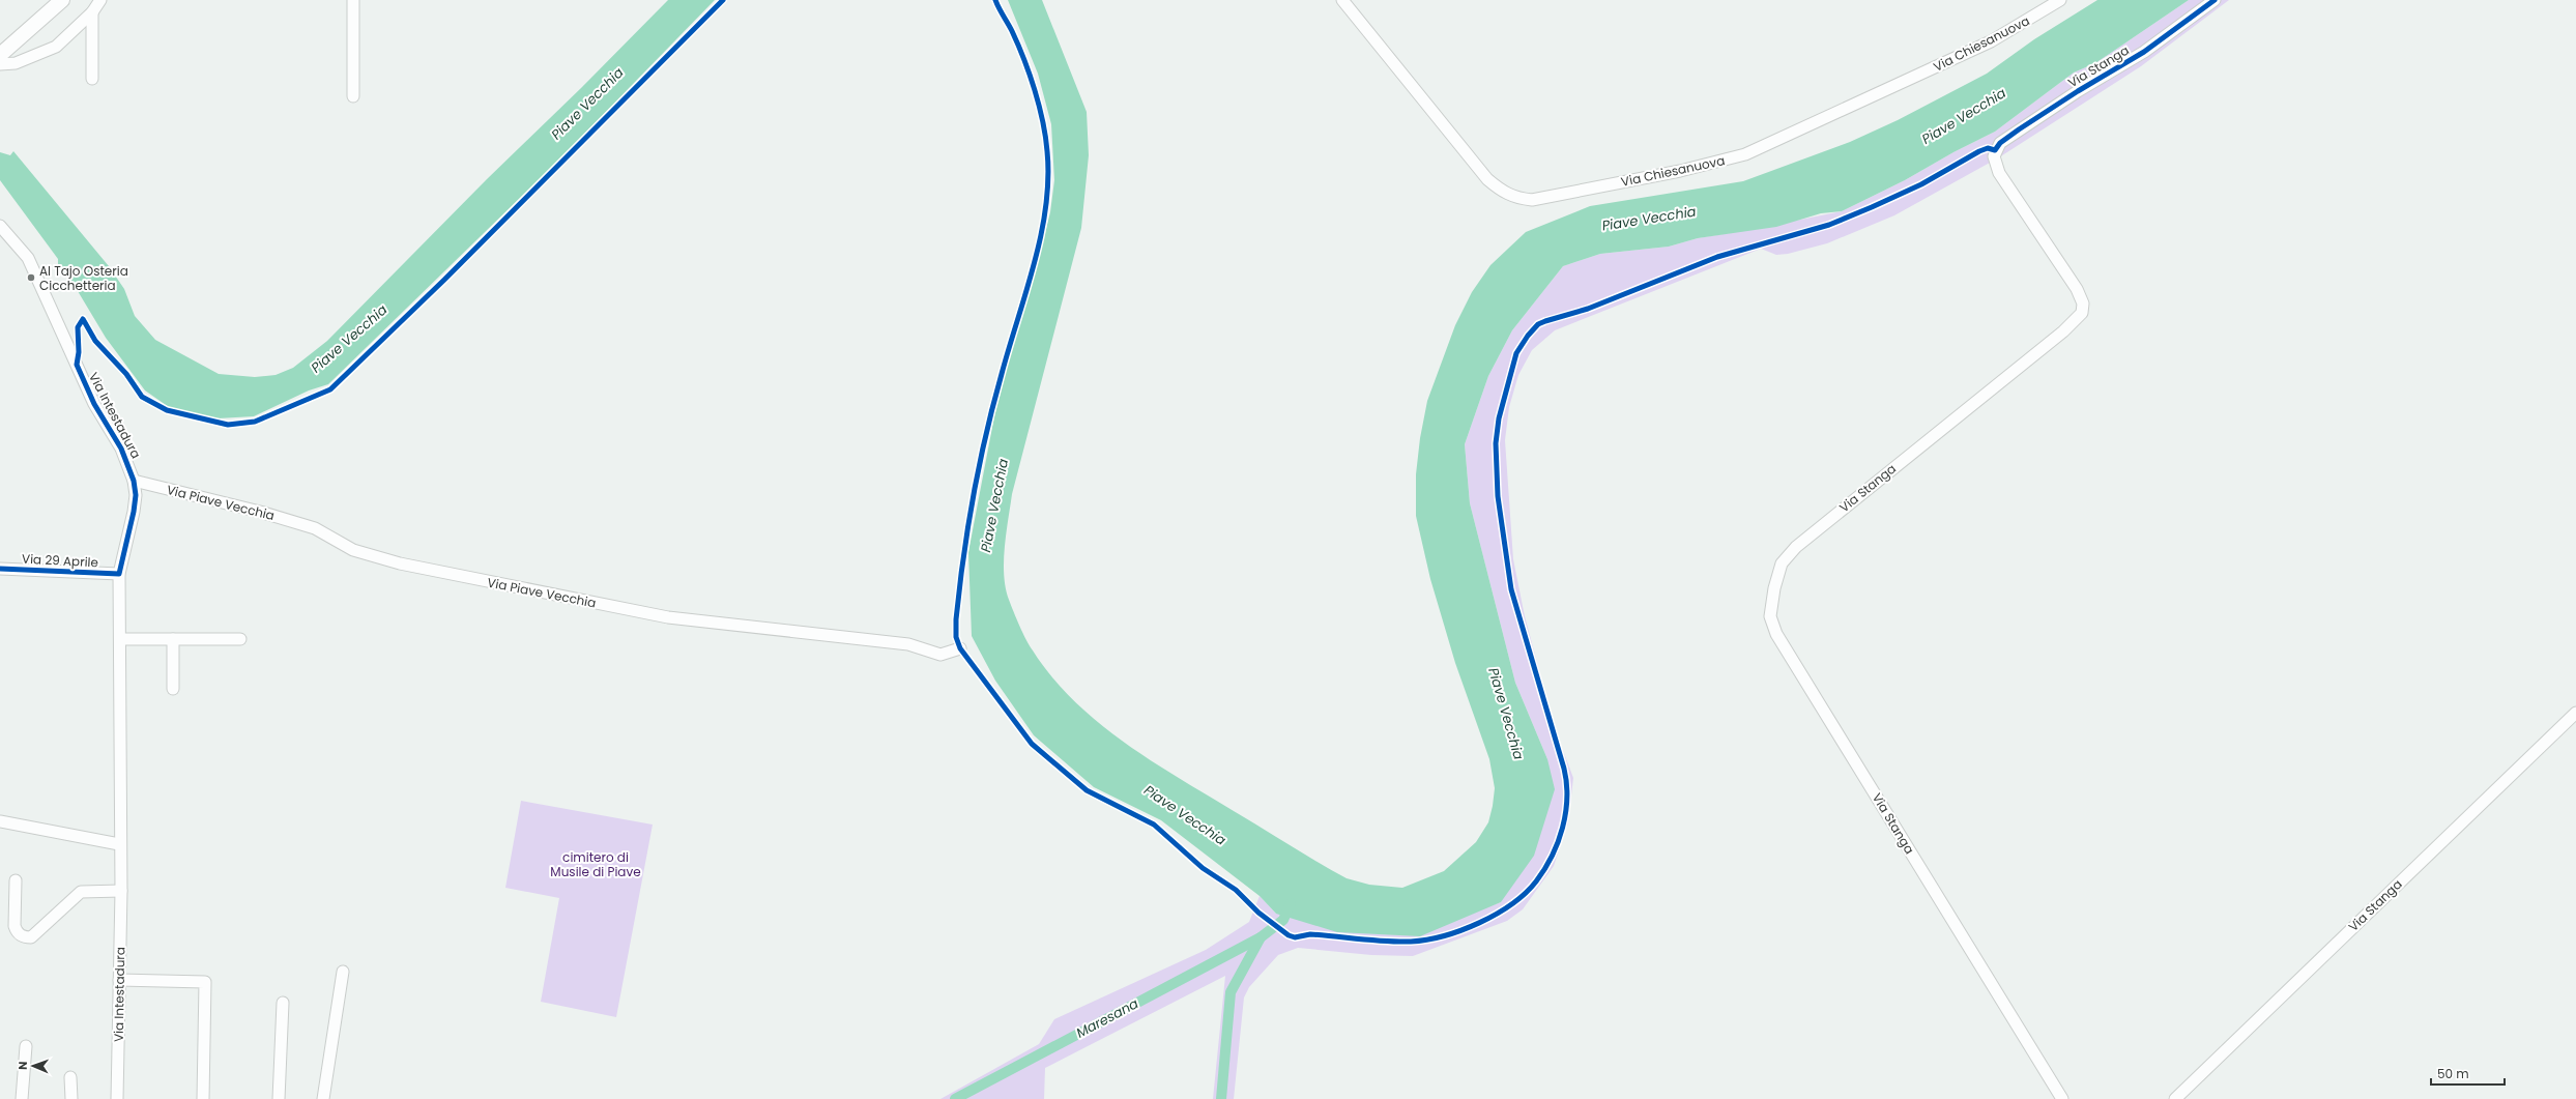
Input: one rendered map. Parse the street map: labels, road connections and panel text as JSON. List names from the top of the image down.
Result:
{
  "streets": {
    "street": [
      "Via Chiesanuova",
      "Via Stanga",
      "Via Intestadura",
      "Via Piave Vecchia",
      "Via 29 Aprile"
    ]
  },
  "crossings": [
    ["Via Intestadura", "Via Piave Vecchia"],
    ["Via Intestadura", "Via 29 Aprile"]
  ],
  "water": ["Piave Vecchia", "Maresana"],
  "parks": ["cimitero di Musile di Piave"],
  "places": ["Al Tajo Osteria Cicchetteria"],
  "scale_bar": "50 m",
  "north": "left"
}
